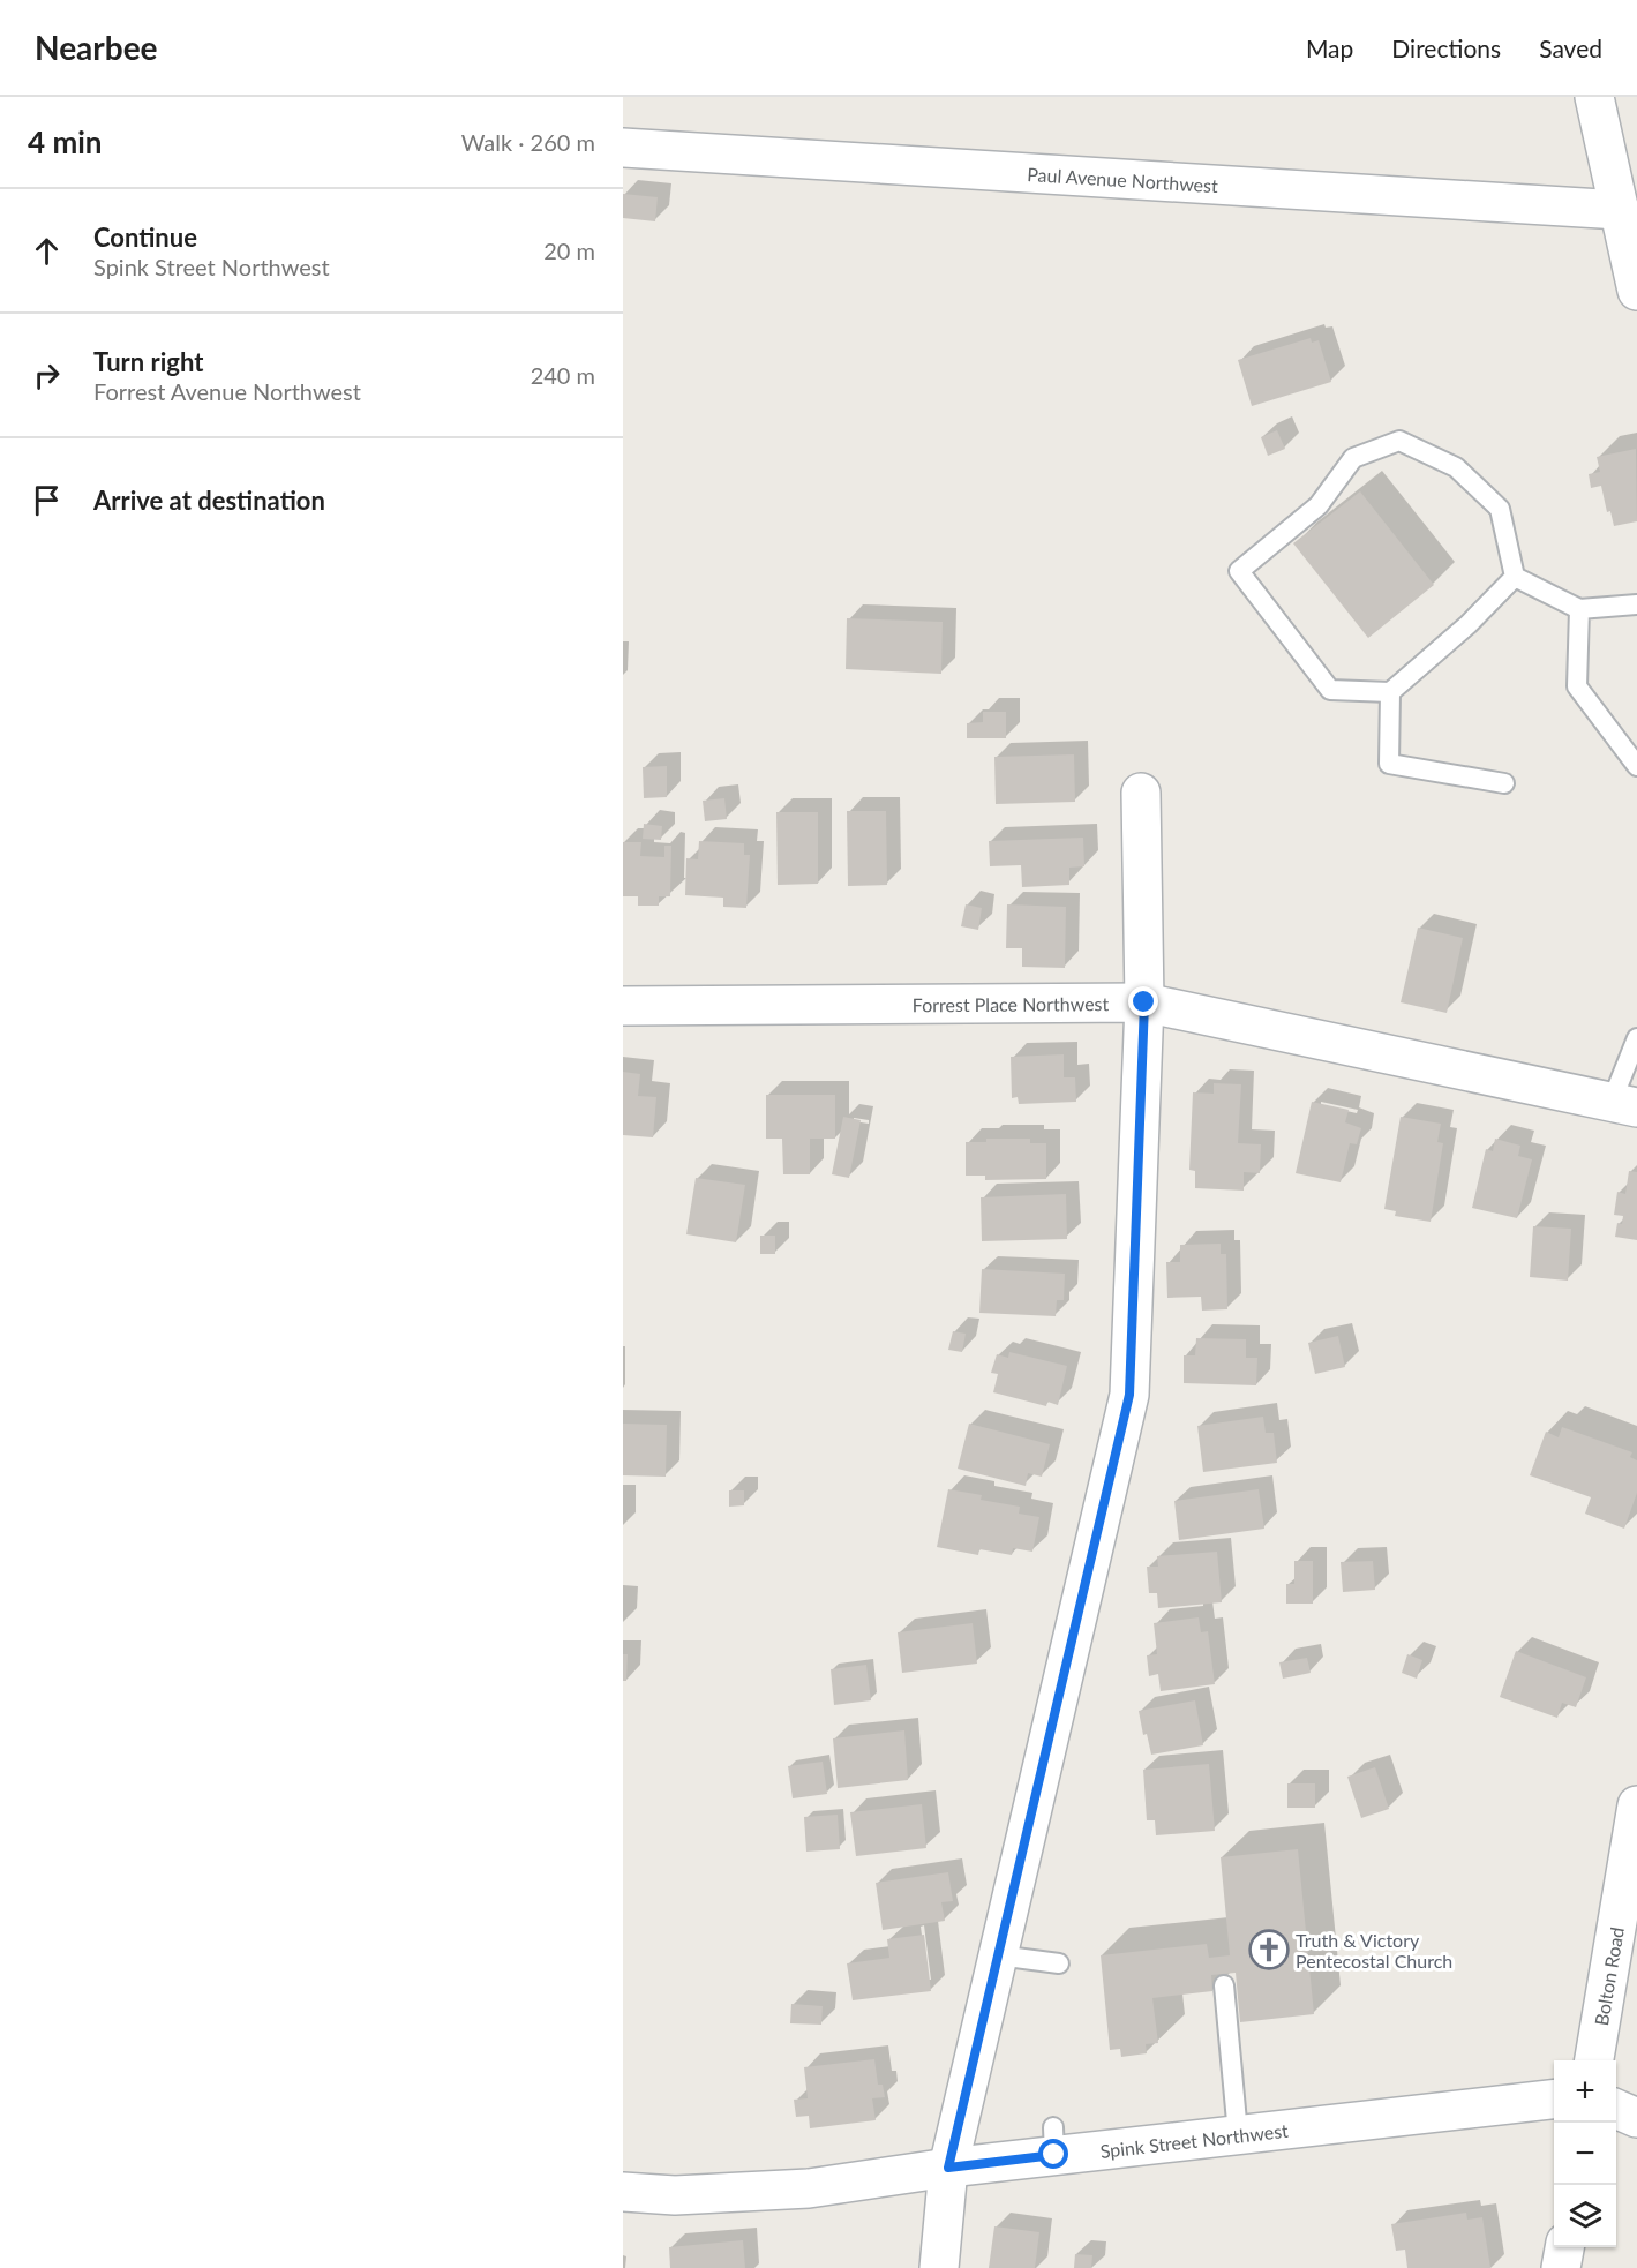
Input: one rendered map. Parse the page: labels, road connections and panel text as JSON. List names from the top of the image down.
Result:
{
  "streets": {
    "street": [
      "Paul Avenue Northwest",
      "Forrest Place Northwest",
      "Bolton Road",
      "Spink Street Northwest"
    ]
  },
  "places": {
    "church": ["Truth & Victory Pentecostal Church"]
  },
  "page": {
    "header": "Nearbee",
    "nav": ["Map", "Directions", "Saved"],
    "heading": ["4 min", "Walk · 260 m"],
    "list": [
      ["Continue", "Spink Street Northwest", "20 m"],
      ["Turn right", "Forrest Avenue Northwest", "240 m"],
      "Arrive at destination"
    ],
    "map_buttons": ["+", "−"]
  }
}
